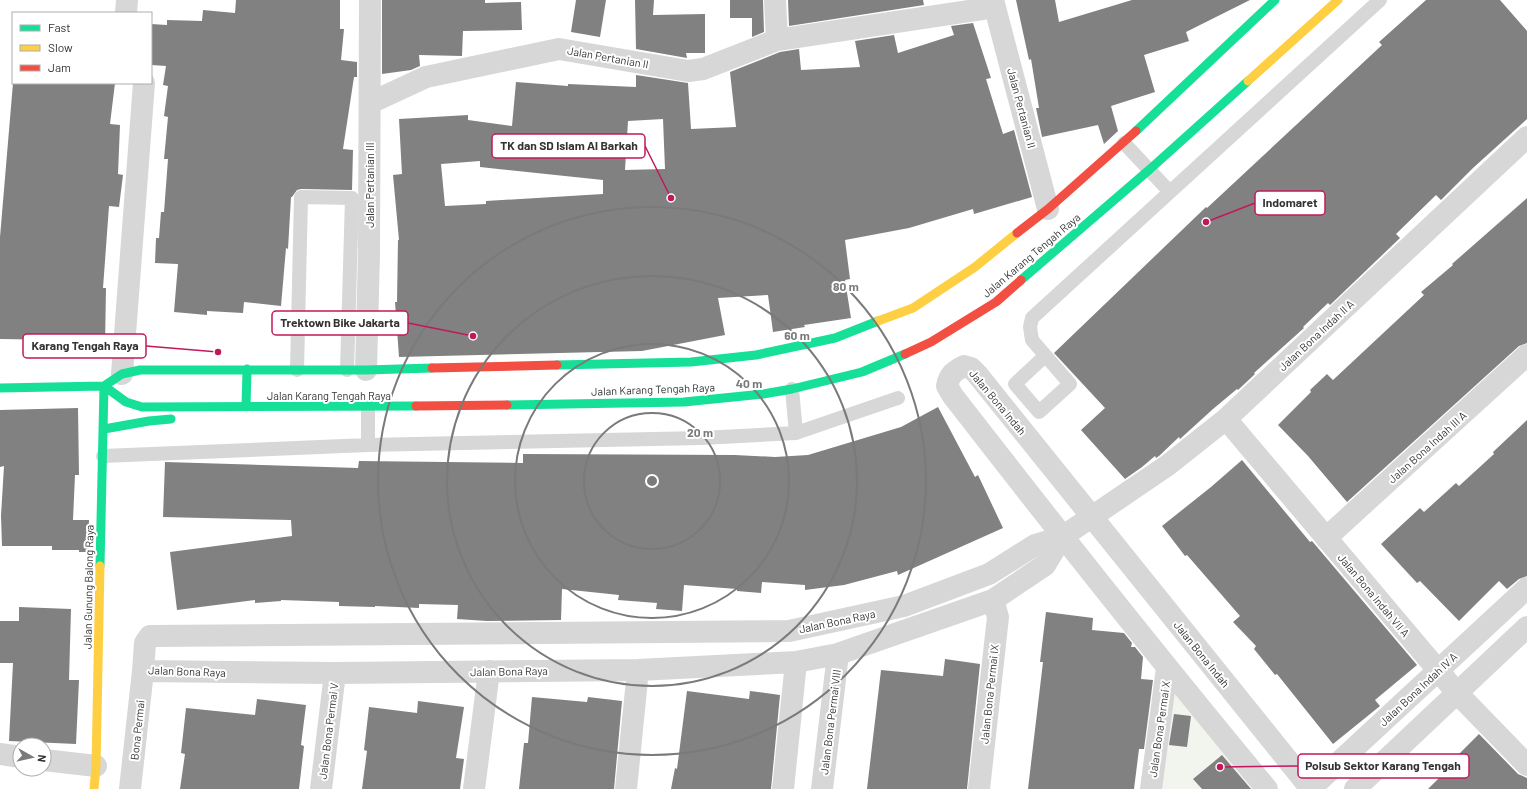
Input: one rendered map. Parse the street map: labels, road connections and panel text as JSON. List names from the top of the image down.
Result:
{
  "streets": {
    "main road": ["Jalan Karang Tengah Raya", "Jalan Gunung Balong Raya"],
    "street": [
      "Jalan Pertanian II",
      "Jalan Pertanian III",
      "Jalan Bona Indah II A",
      "Jalan Bona Indah",
      "Jalan Bona Indah III A",
      "Jalan Bona Indah VII A",
      "Jalan Bona Raya",
      "Jalan Bona Indah IV A",
      "Jalan Bona Permai IX",
      "Jalan Bona Permai VIII",
      "Jalan Bona Permai X",
      "Bona Permai",
      "Jalan Bona Permai V"
    ]
  },
  "crossings": [
    ["Jalan Pertanian II", "Jalan Pertanian III"],
    ["Jalan Karang Tengah Raya", "Jalan Gunung Balong Raya"],
    ["Jalan Bona Indah II A", "Jalan Bona Indah"],
    ["Jalan Bona Indah II A", "Jalan Bona Indah VII A"],
    ["Jalan Bona Indah II A", "Jalan Bona Raya"],
    ["Jalan Bona Indah", "Jalan Bona Raya"],
    ["Jalan Bona Indah", "Jalan Bona Indah IV A"],
    ["Jalan Bona Indah", "Jalan Bona Permai X"],
    ["Jalan Bona Indah III A", "Jalan Bona Indah VII A"],
    ["Jalan Bona Indah VII A", "Jalan Bona Indah IV A"],
    ["Jalan Bona Raya", "Jalan Bona Permai IX"],
    ["Jalan Bona Raya", "Jalan Bona Permai VIII"],
    ["Jalan Bona Raya", "Bona Permai"],
    ["Jalan Bona Raya", "Jalan Bona Permai V"]
  ],
  "places": [
    "TK dan SD Islam Al Barkah",
    "Indomaret",
    "Trektown Bike Jakarta",
    "Karang Tengah Raya",
    "Polsub Sektor Karang Tengah"
  ],
  "legend": ["Fast", "Slow", "Jam"],
  "north": "right",
  "rings": [
    "80 m",
    "60 m",
    "40 m",
    "20 m"
  ]
}
